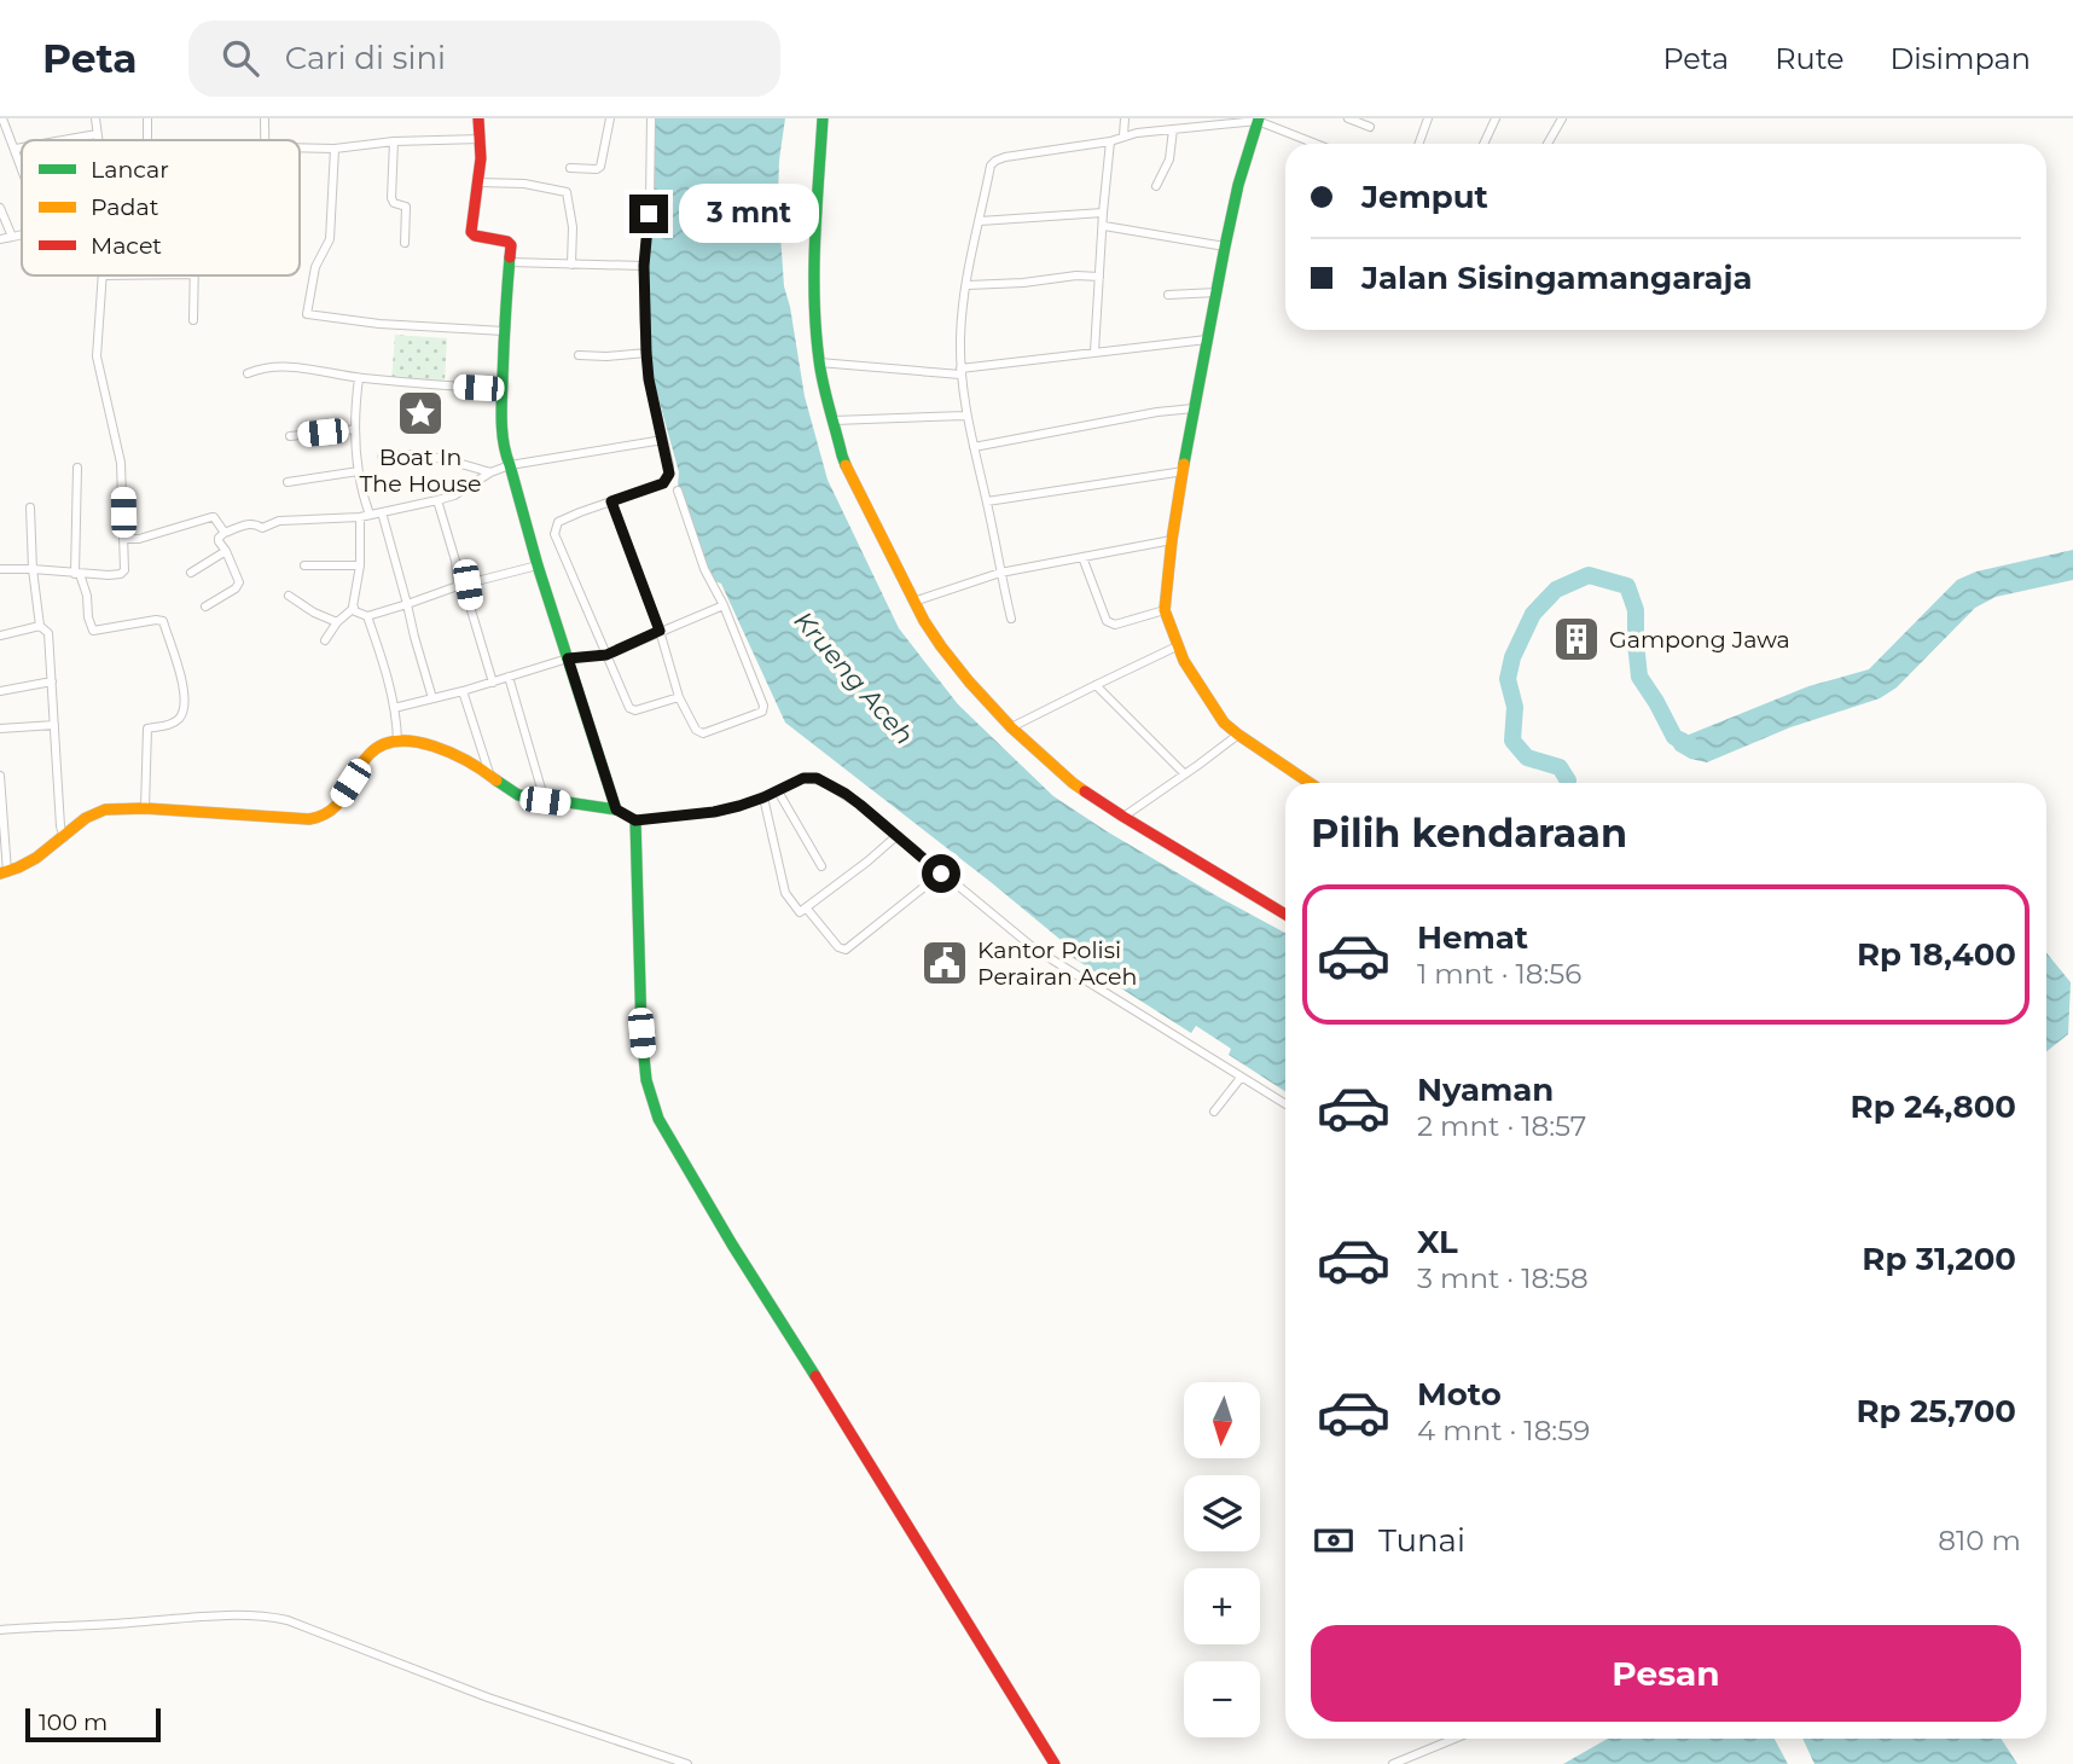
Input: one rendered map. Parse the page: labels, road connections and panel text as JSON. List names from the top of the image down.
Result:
{
  "water": ["Krueng Aceh"],
  "places": {
    "place": ["Boat In The House"],
    "building": ["Gampong Jawa"],
    "public building": ["Kantor Polisi Perairan Aceh"]
  },
  "legend": ["Lancar", "Padat", "Macet"],
  "scale_bar": "100 m",
  "north": "bottom",
  "page": {
    "header": "Peta",
    "search": "Cari di sini",
    "nav": ["Peta", "Rute", "Disimpan"],
    "banner": ["Jemput", "Jalan Sisingamangaraja"],
    "bubble": "3 mnt",
    "heading": "Pilih kendaraan",
    "list": [
      {
        "name": "Hemat",
        "note": "1 mnt · 18:56",
        "value": "Rp 18,400"
      },
      {
        "name": "Nyaman",
        "note": "2 mnt · 18:57",
        "value": "Rp 24,800"
      },
      {
        "name": "XL",
        "note": "3 mnt · 18:58",
        "value": "Rp 31,200"
      },
      {
        "name": "Moto",
        "note": "4 mnt · 18:59",
        "value": "Rp 25,700"
      }
    ],
    "map_buttons": ["+", "−"],
    "pay": ["Tunai", "810 m"],
    "buttons": "Pesan",
    "scale": "100 m"
  }
}
